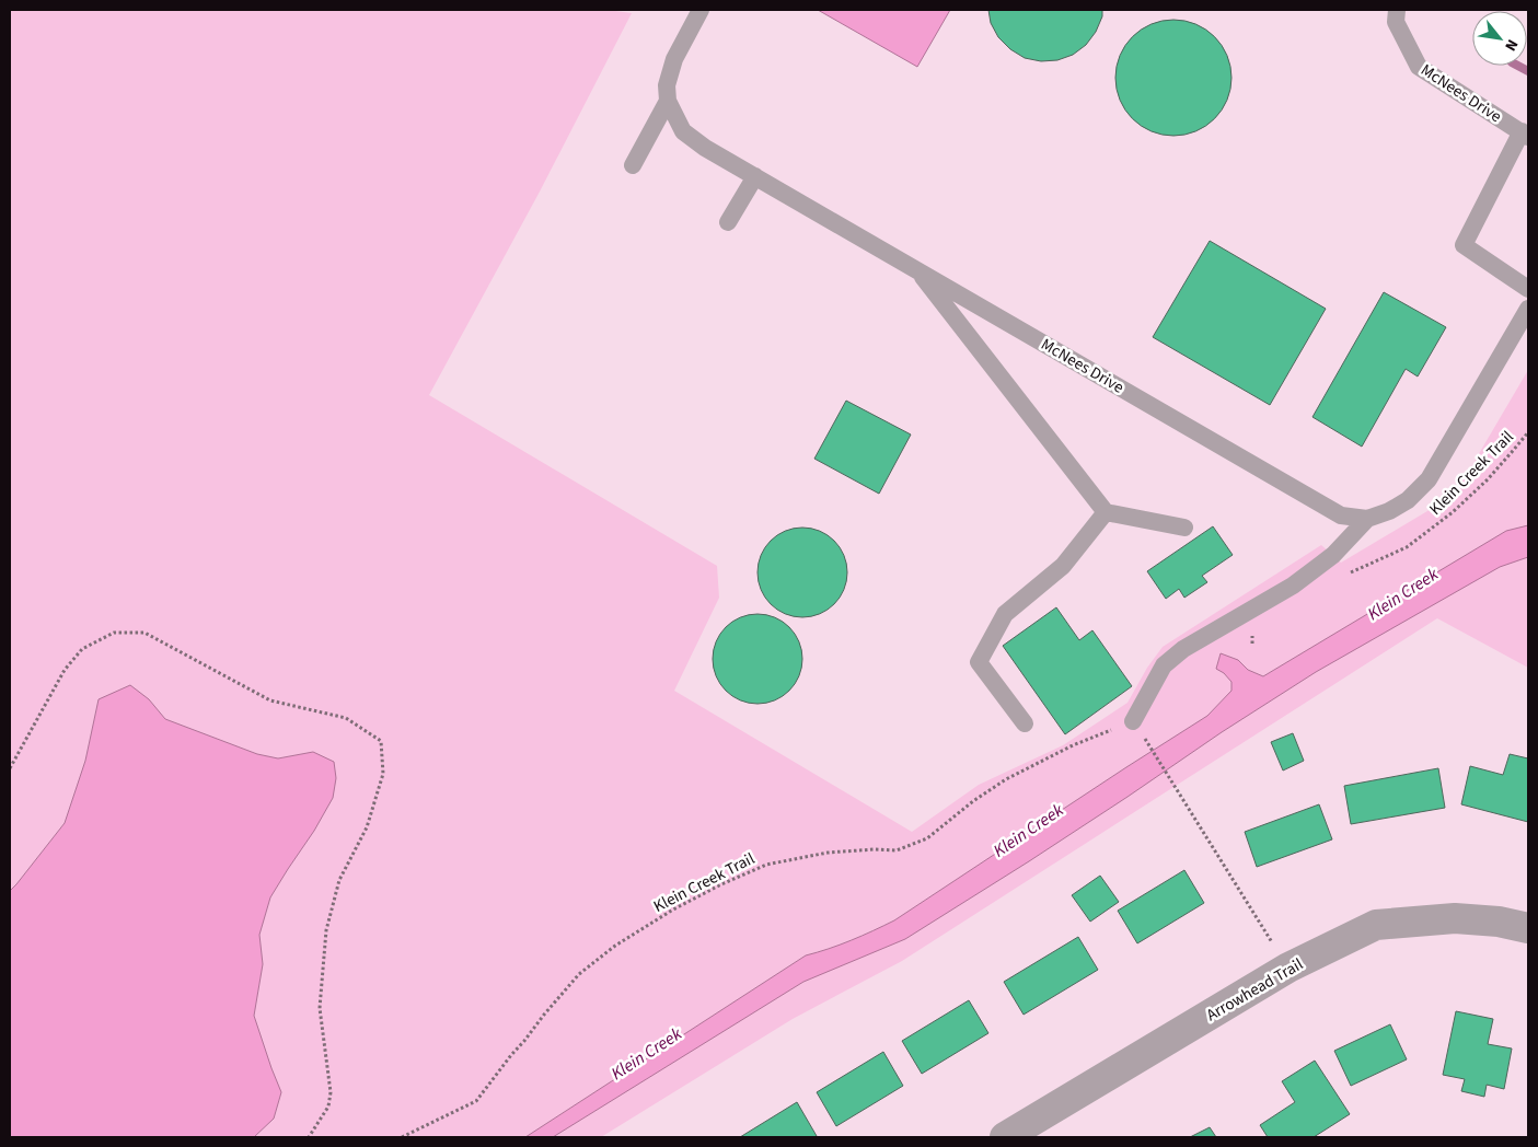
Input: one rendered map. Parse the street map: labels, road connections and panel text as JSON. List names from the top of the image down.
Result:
{
  "streets": {
    "street": ["Arrowhead Trail"],
    "lane": ["McNees Drive"],
    "path": ["Klein Creek Trail"]
  },
  "water": ["Klein Creek"],
  "north": "bottom right"
}
